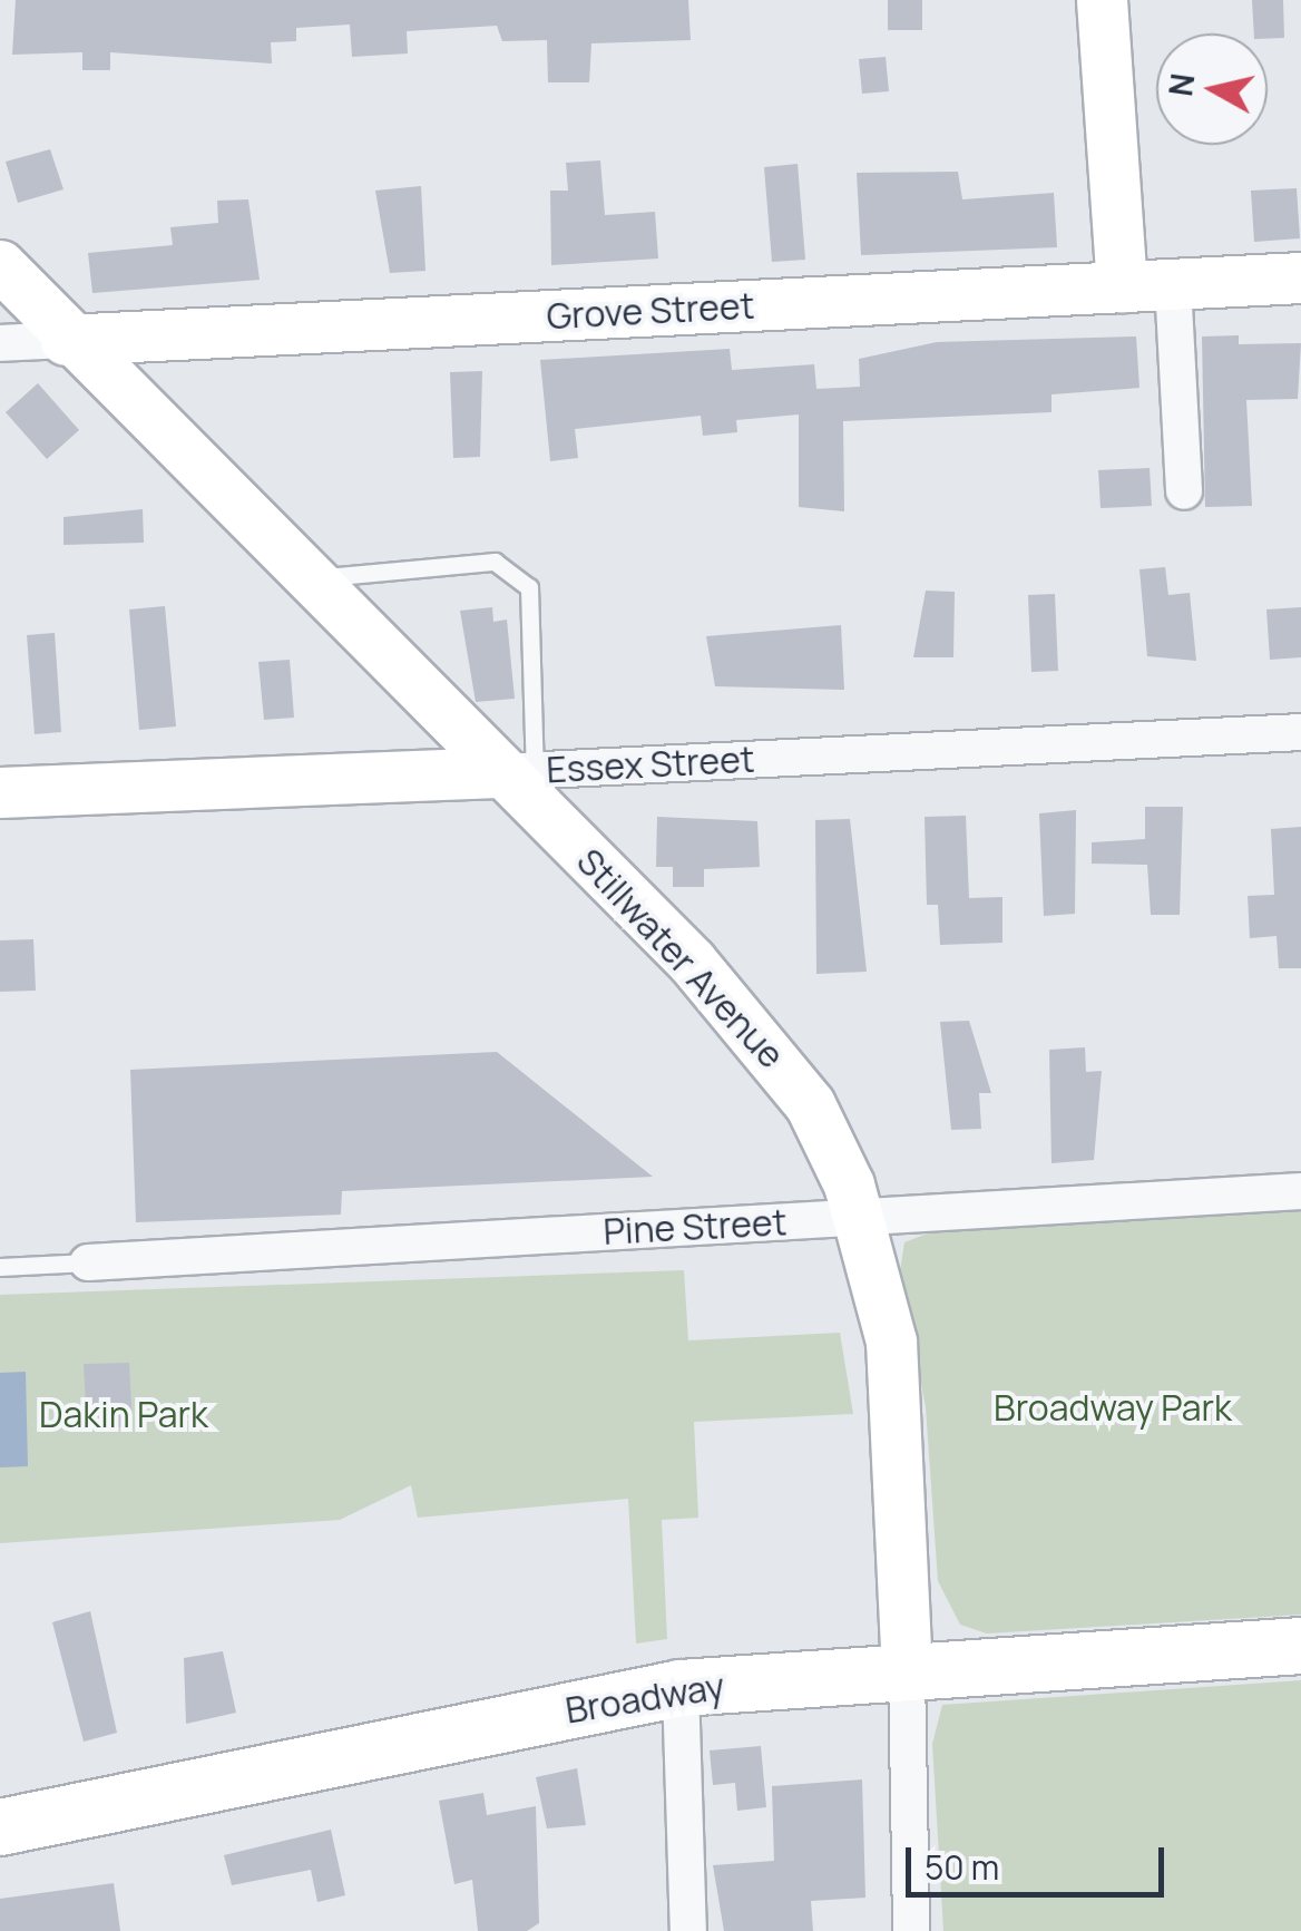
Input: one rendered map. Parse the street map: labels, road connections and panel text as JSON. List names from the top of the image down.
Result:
{
  "streets": {
    "main road": ["Broadway"],
    "street": [
      "Grove Street",
      "Essex Street",
      "Stillwater Avenue",
      "Pine Street"
    ]
  },
  "crossings": [
    ["Grove Street", "Stillwater Avenue"],
    ["Essex Street", "Stillwater Avenue"],
    ["Stillwater Avenue", "Pine Street"],
    ["Stillwater Avenue", "Broadway"]
  ],
  "parks": ["Broadway Park", "Dakin Park"],
  "scale_bar": "50 m",
  "north": "left"
}
